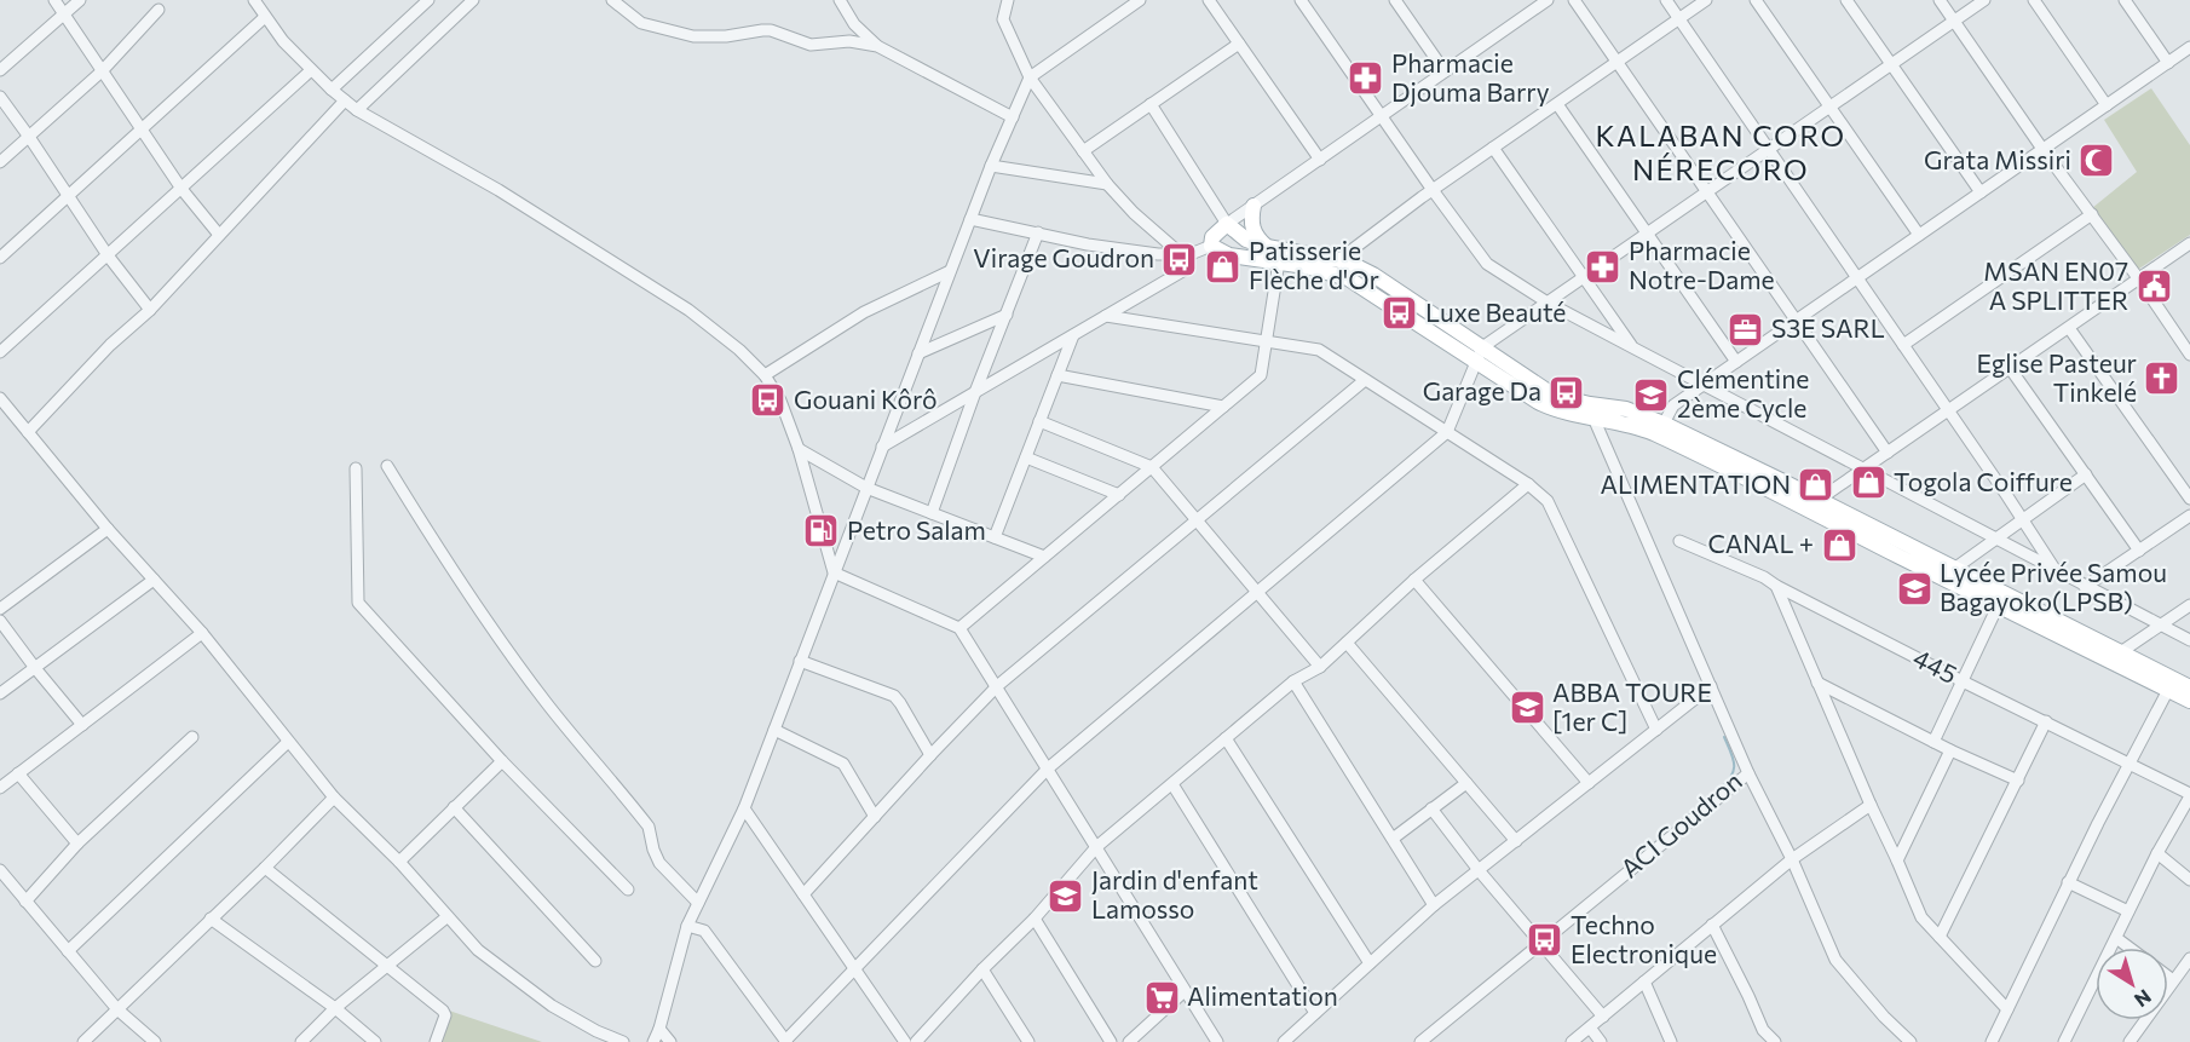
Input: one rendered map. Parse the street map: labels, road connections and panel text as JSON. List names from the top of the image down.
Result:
{
  "streets": {
    "street": ["445", "ACI Goudron"]
  },
  "districts": ["KALABAN CORO NÉRECORO"],
  "places": {
    "pharmacy": ["Pharmacie Djouma Barry", "Pharmacie Notre-Dame"],
    "mosque": ["Grata Missiri"],
    "bus stop": [
      "Virage Goudron",
      "Luxe Beauté",
      "Garage Da",
      "Gouani Kôrô",
      "Techno Electronique"
    ],
    "shop": [
      "Patisserie Flèche d'Or",
      "Togola Coiffure",
      "ALIMENTATION",
      "CANAL +"
    ],
    "public building": ["MSAN EN07 A SPLITTER"],
    "office": ["S3E SARL"],
    "church": ["Eglise Pasteur Tinkelé"],
    "school or university": [
      "Clémentine 2ème Cycle",
      "Lycée Privée Samou Bagayoko(LPSB)",
      "ABBA TOURE [1er C]",
      "Jardin d'enfant Lamosso"
    ],
    "fuel station": ["Petro Salam"],
    "supermarket": ["Alimentation"]
  },
  "north": "bottom right"
}
